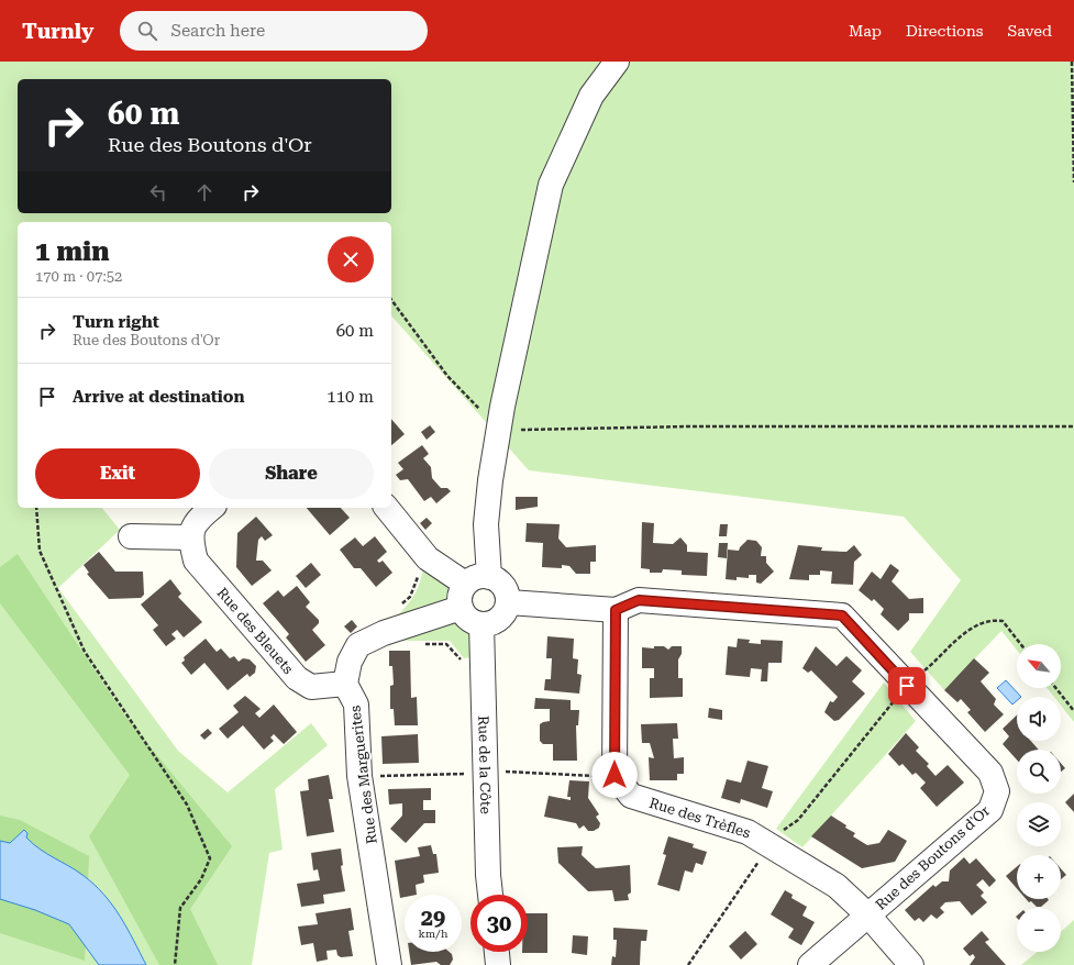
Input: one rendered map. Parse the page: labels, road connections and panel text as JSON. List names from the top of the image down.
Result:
{
  "streets": {
    "street": [
      "Rue des Bleuets",
      "Rue de la Côte",
      "Rue des Marguerites",
      "Rue des Trèfles",
      "Rue des Boutons d'Or"
    ]
  },
  "crossings": [
    ["Rue des Bleuets", "Rue des Marguerites"],
    ["Rue de la Côte", "Rue des Boutons d'Or"],
    ["Rue des Trèfles", "Rue des Boutons d'Or"]
  ],
  "north": "top left",
  "page": {
    "header": "Turnly",
    "search": "Search here",
    "nav": ["Map", "Directions", "Saved"],
    "turn": ["60 m", "Rue des Boutons d'Or"],
    "heading": ["1 min", "170 m · 07:52"],
    "list": [
      {
        "name": "Turn right",
        "note": "Rue des Boutons d'Or",
        "value": "60 m"
      },
      {
        "name": "Arrive at destination",
        "value": "110 m"
      }
    ],
    "buttons": ["Exit", "Share"],
    "map_buttons": ["+", "−"],
    "speed": "29 km/h",
    "limit": "30"
  }
}
